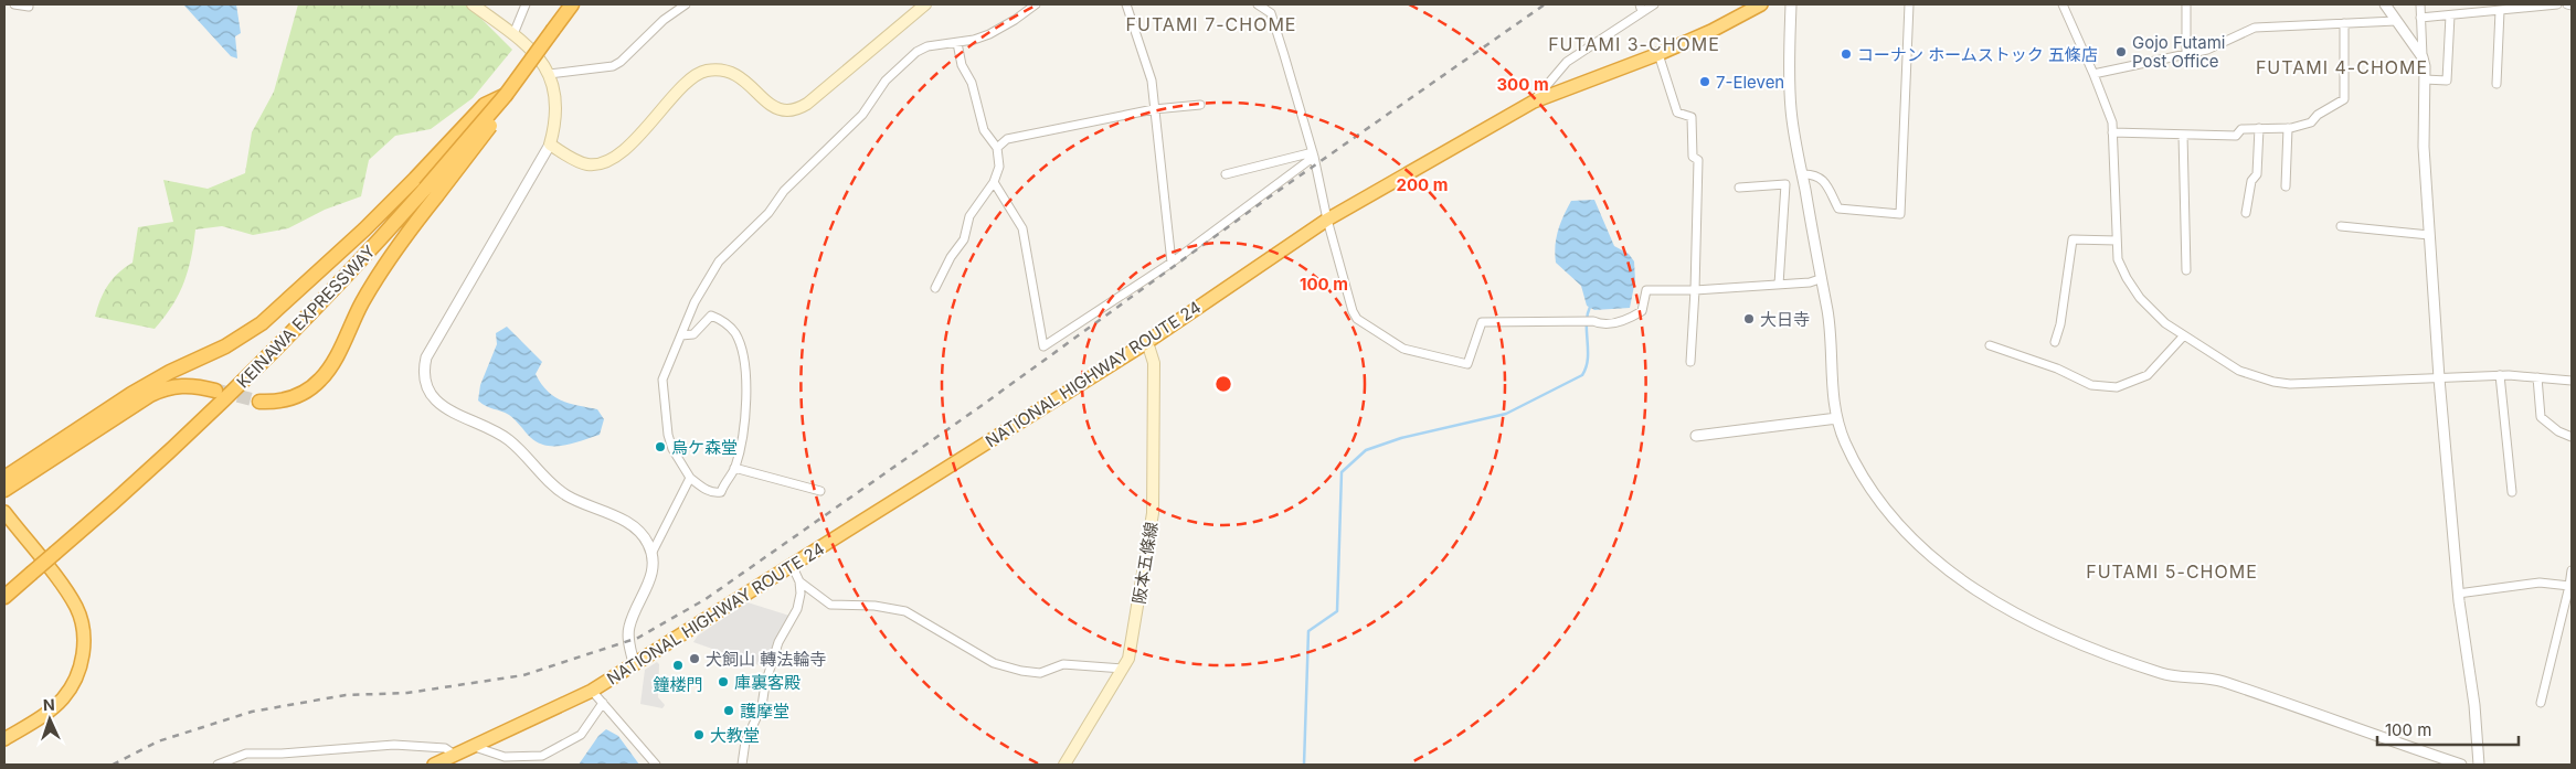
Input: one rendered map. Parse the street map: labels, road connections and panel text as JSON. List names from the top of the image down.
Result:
{
  "streets": {
    "highway": ["KEINAWA EXPRESSWAY", "NATIONAL HIGHWAY ROUTE 24"],
    "main road": ["阪本五條線"]
  },
  "crossings": [
    ["NATIONAL HIGHWAY ROUTE 24", "阪本五條線"]
  ],
  "districts": [
    "FUTAMI 7-CHOME",
    "FUTAMI 3-CHOME",
    "FUTAMI 4-CHOME",
    "FUTAMI 5-CHOME"
  ],
  "places": [
    "Gojo Futami Post Office",
    "コーナン ホームストック 五條店",
    "7-Eleven",
    "大日寺",
    "烏ケ森堂",
    "犬飼山 轉法輪寺",
    "鐘楼門",
    "庫裏客殿",
    "護摩堂",
    "大教堂"
  ],
  "scale_bar": "100 m",
  "north": "top",
  "rings": ["300 m", "200 m", "100 m"]
}
